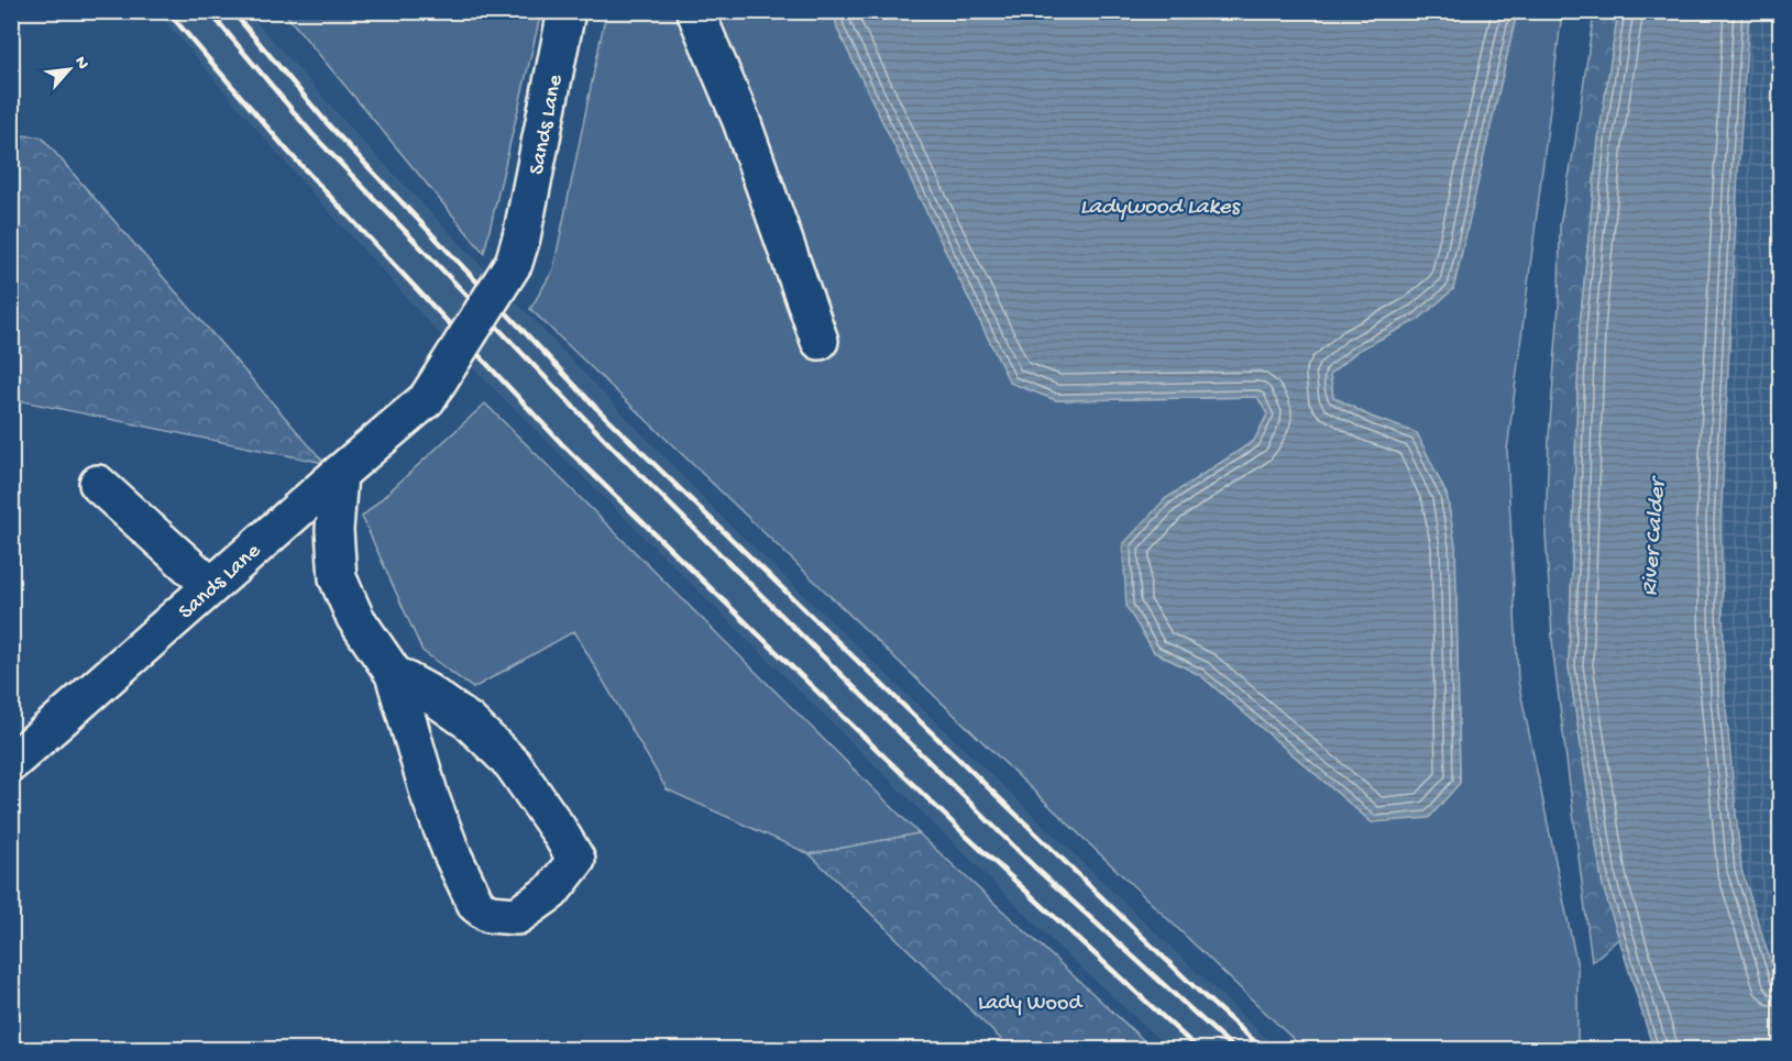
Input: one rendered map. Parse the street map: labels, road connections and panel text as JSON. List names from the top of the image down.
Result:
{
  "streets": {
    "street": ["Sands Lane"]
  },
  "water": ["Ladywood Lakes", "River Calder"],
  "parks": ["Lady Wood"],
  "north": "top right"
}
